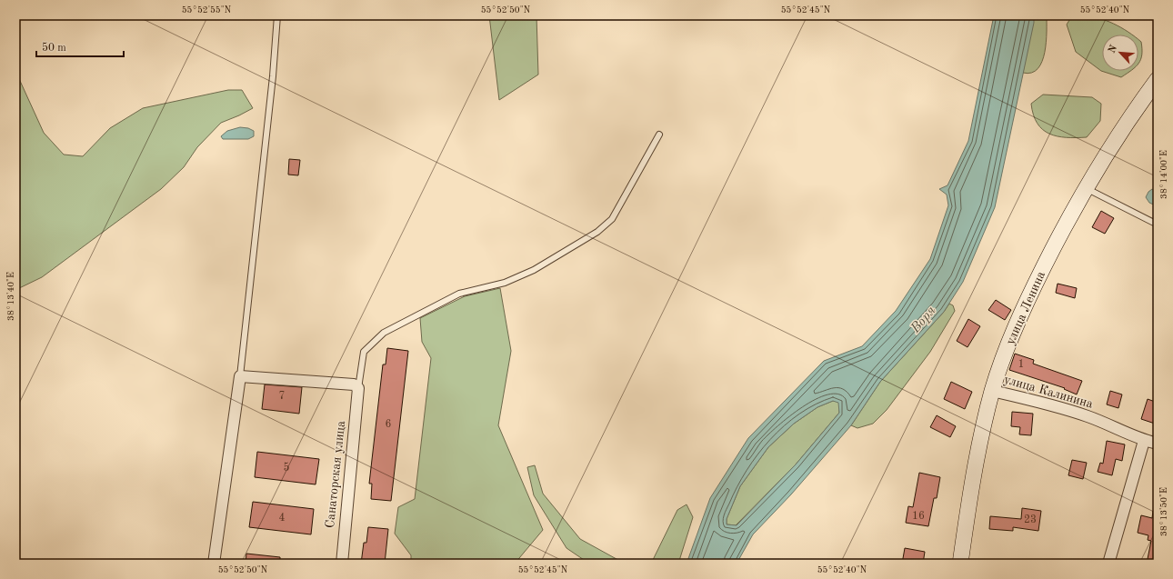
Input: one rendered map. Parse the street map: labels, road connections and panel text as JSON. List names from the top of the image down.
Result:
{
  "streets": {
    "street": ["улица Ленина", "улица Калинина", "Санаторская улица"]
  },
  "crossings": [
    ["улица Ленина", "улица Калинина"]
  ],
  "water": ["Воря"],
  "house_numbers": [
    "1",
    "7",
    "6",
    "5",
    "16",
    "4",
    "23"
  ],
  "scale_bar": "50 m",
  "north": "top left",
  "coordinates": [
    "55°52'55\"N",
    "55°52'50\"N",
    "55°52'45\"N",
    "55°52'40\"N",
    "38°14'00\"E",
    "38°13'40\"E",
    "38°13'50\"E"
  ]
}
